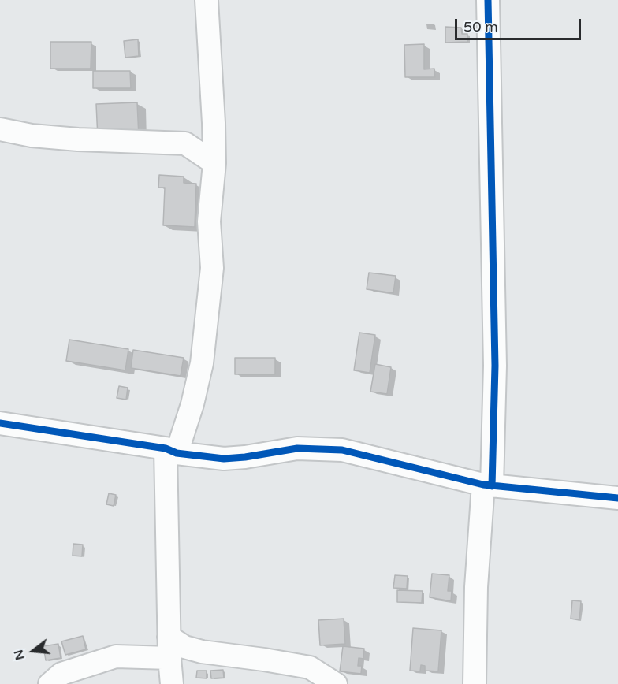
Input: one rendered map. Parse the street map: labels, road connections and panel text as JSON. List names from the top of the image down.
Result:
{
  "scale_bar": "50 m",
  "north": "left"
}
